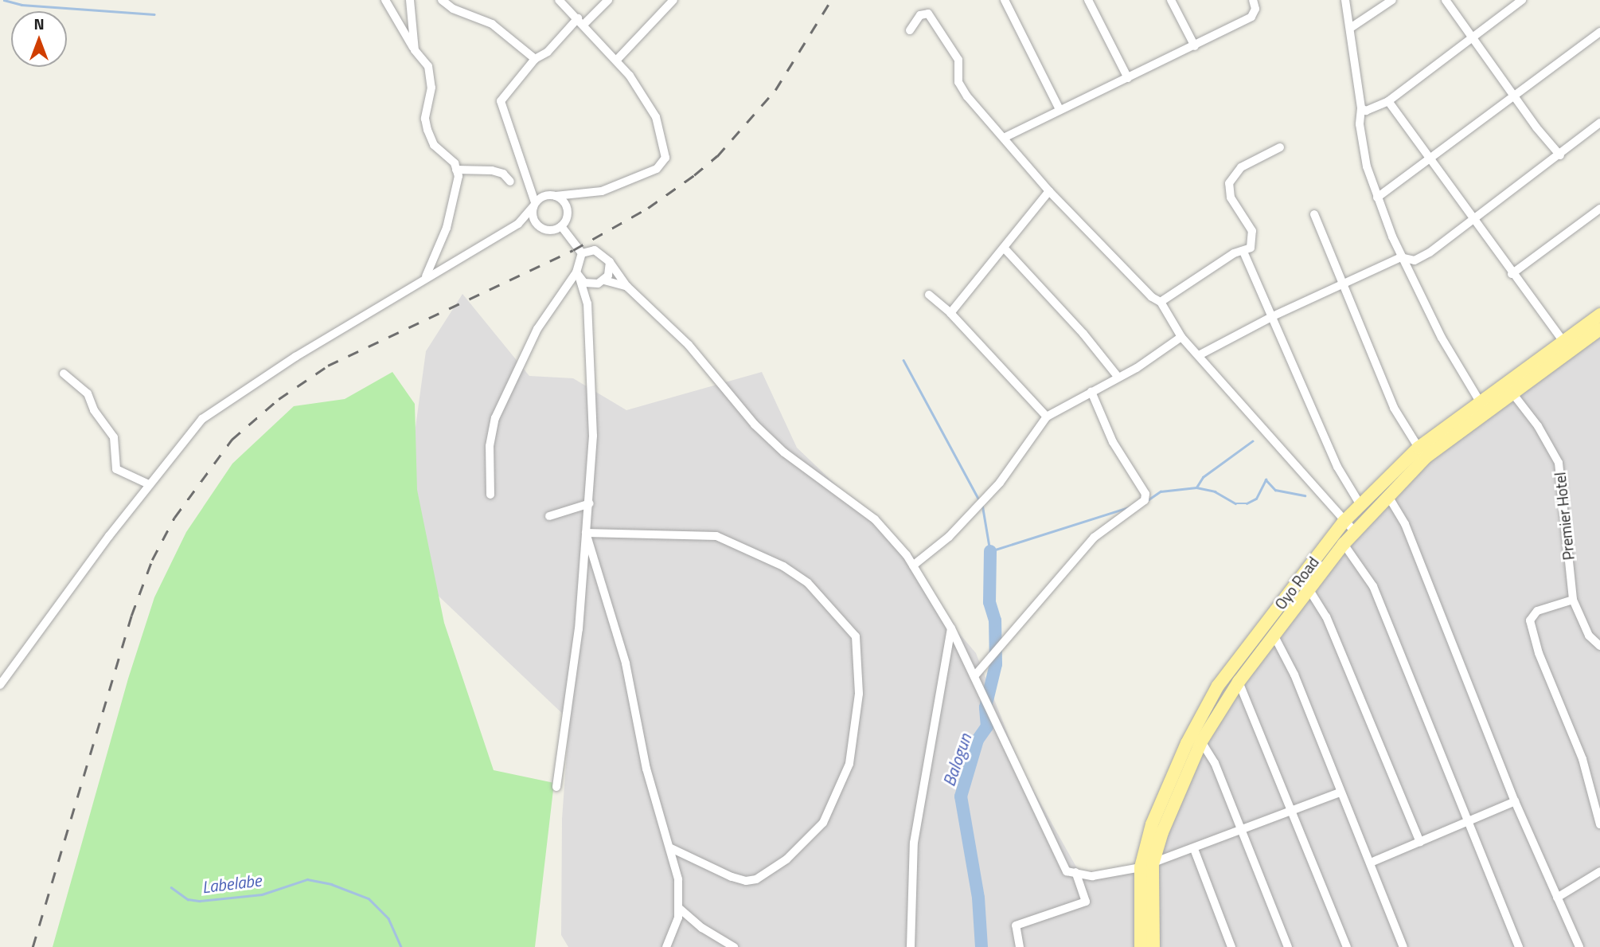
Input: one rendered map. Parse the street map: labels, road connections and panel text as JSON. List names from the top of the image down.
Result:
{
  "streets": {
    "main road": ["Oyo Road"],
    "street": ["Premier Hotel"]
  },
  "crossings": [
    ["Premier Hotel", "Oyo Road"]
  ],
  "water": ["Balogun", "Labelabe"],
  "north": "top"
}
